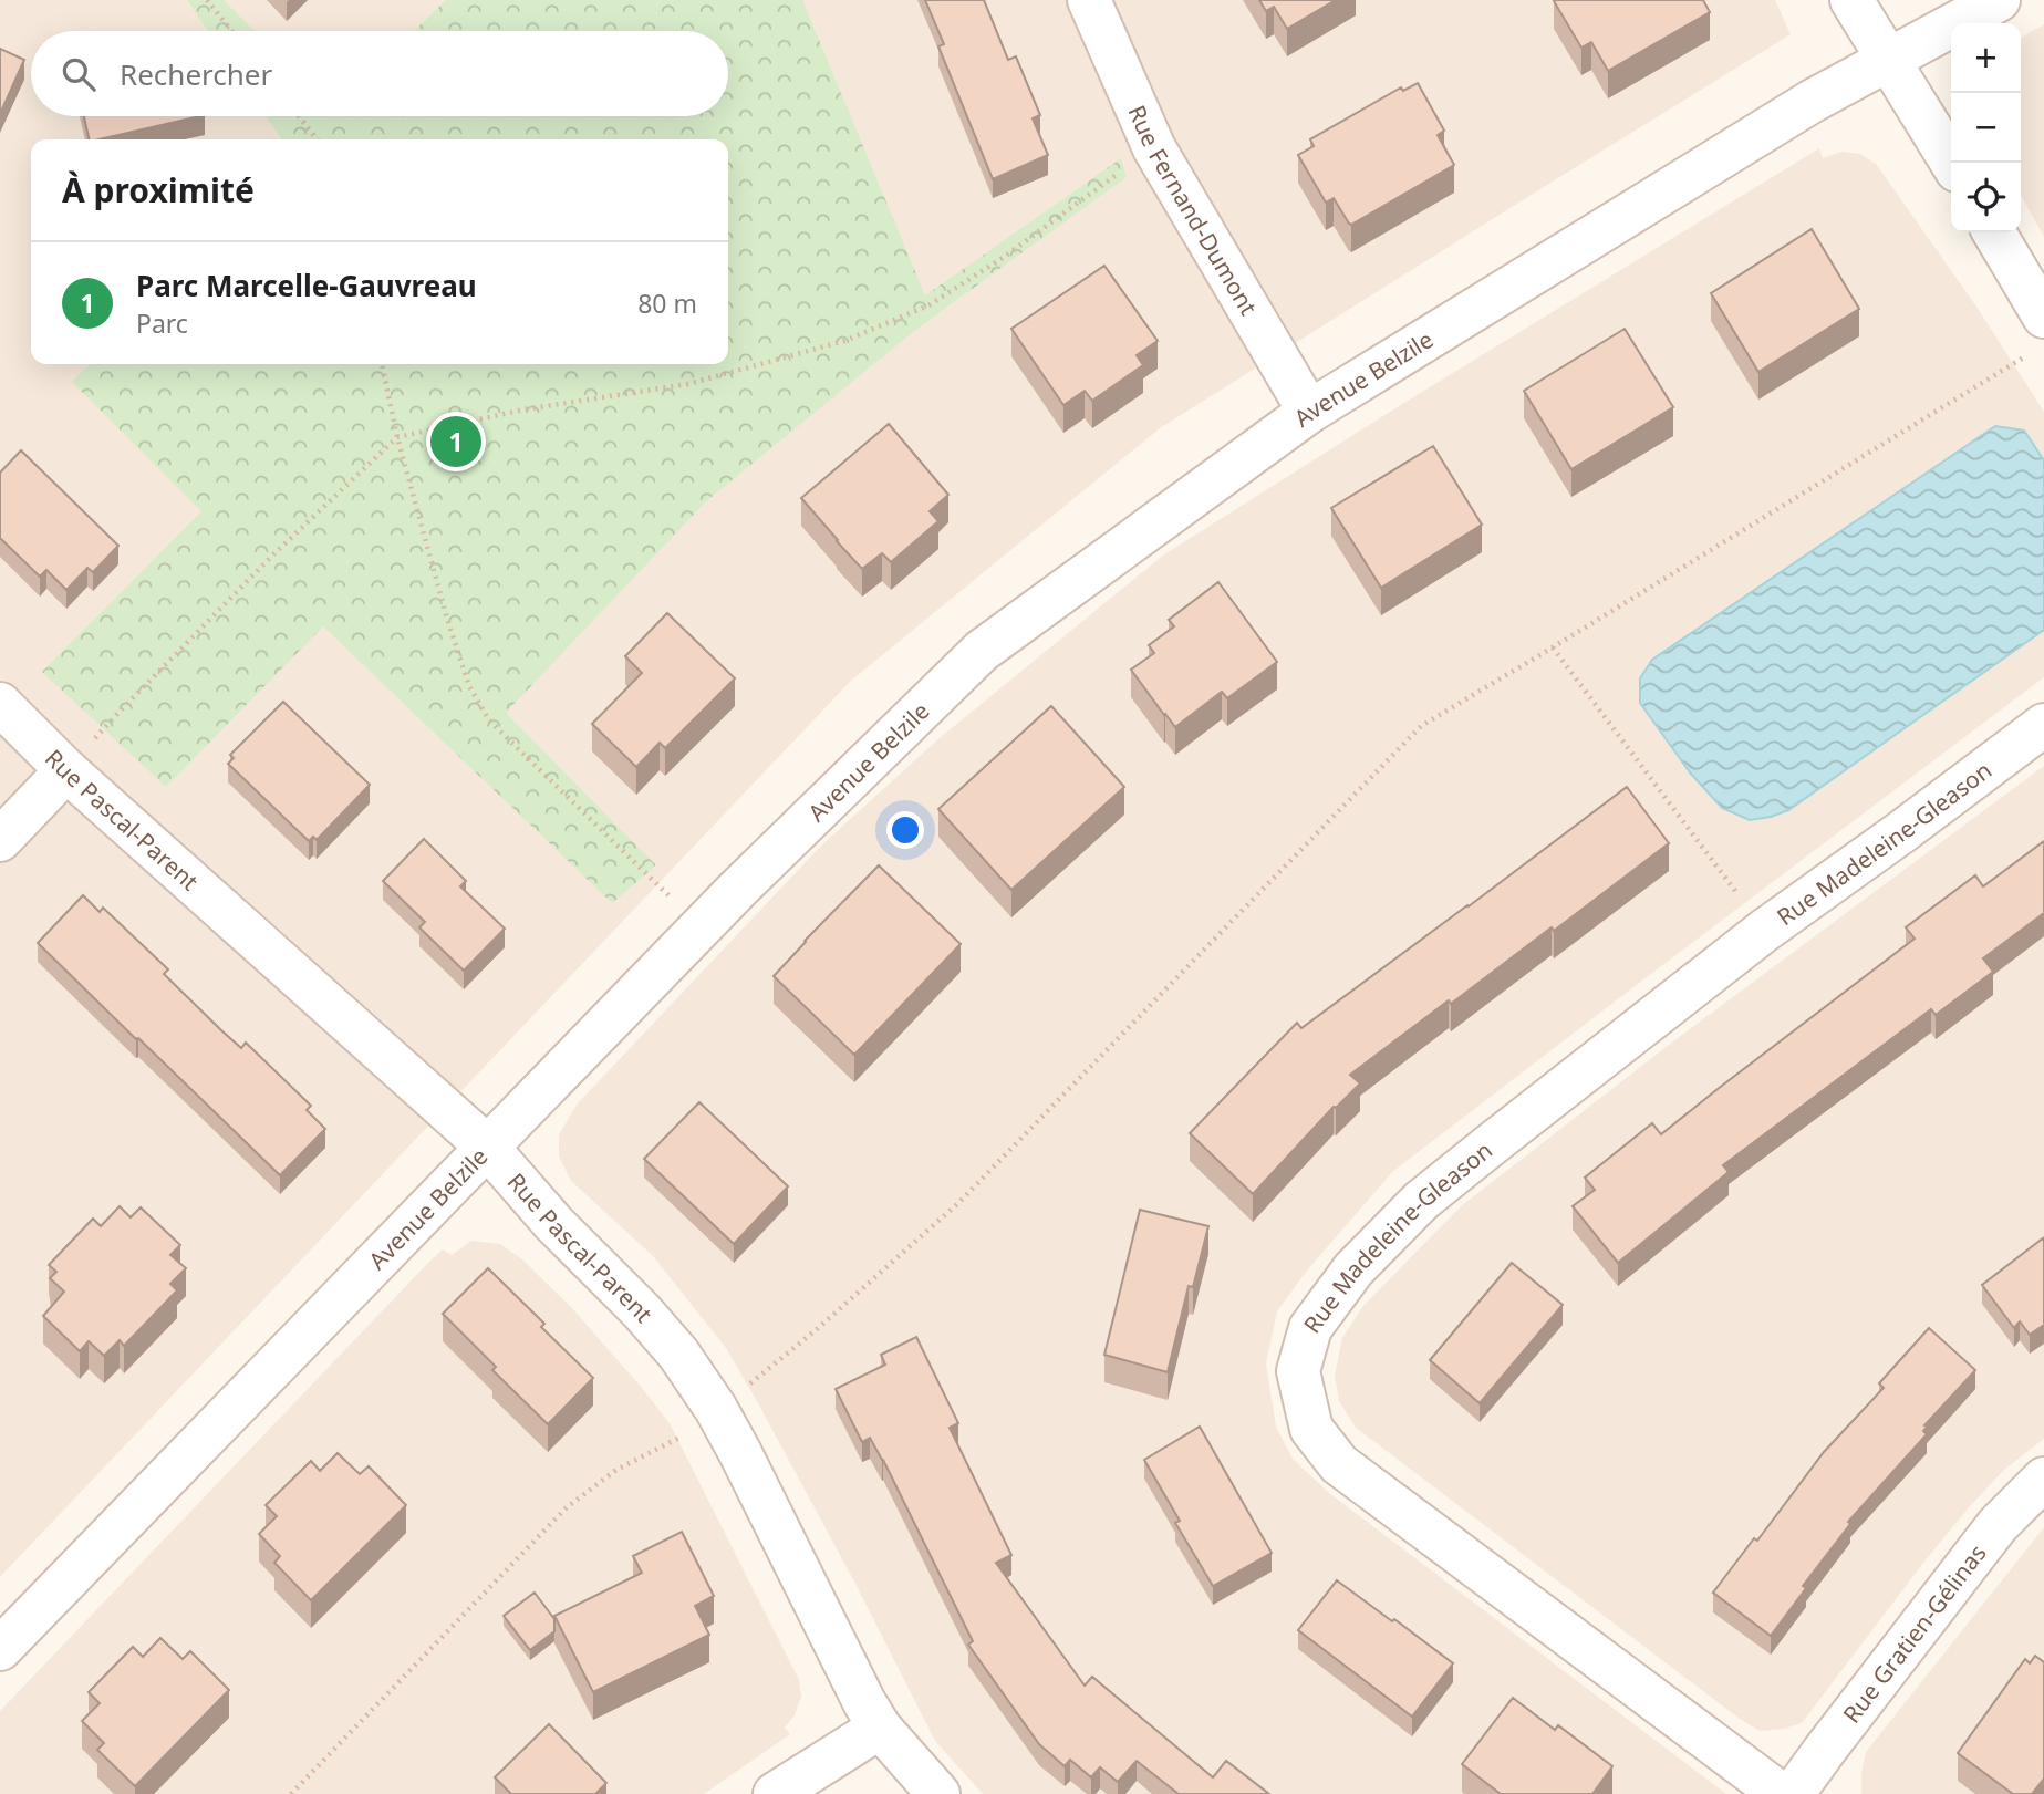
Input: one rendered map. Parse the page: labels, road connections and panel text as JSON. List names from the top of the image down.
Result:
{
  "streets": {
    "street": [
      "Rue Fernand-Dumont",
      "Avenue Belzile",
      "Rue Pascal-Parent",
      "Rue Madeleine-Gleason",
      "Rue Gratien-Gélinas"
    ]
  },
  "crossings": [
    ["Rue Fernand-Dumont", "Avenue Belzile"],
    ["Avenue Belzile", "Rue Pascal-Parent"]
  ],
  "page": {
    "map_buttons": ["+", "−"],
    "search": "Rechercher",
    "heading": "À proximité",
    "list": [
      {
        "mark": "1",
        "name": "Parc Marcelle-Gauvreau",
        "note": "Parc",
        "value": "80 m"
      }
    ],
    "pins": "1"
  }
}
